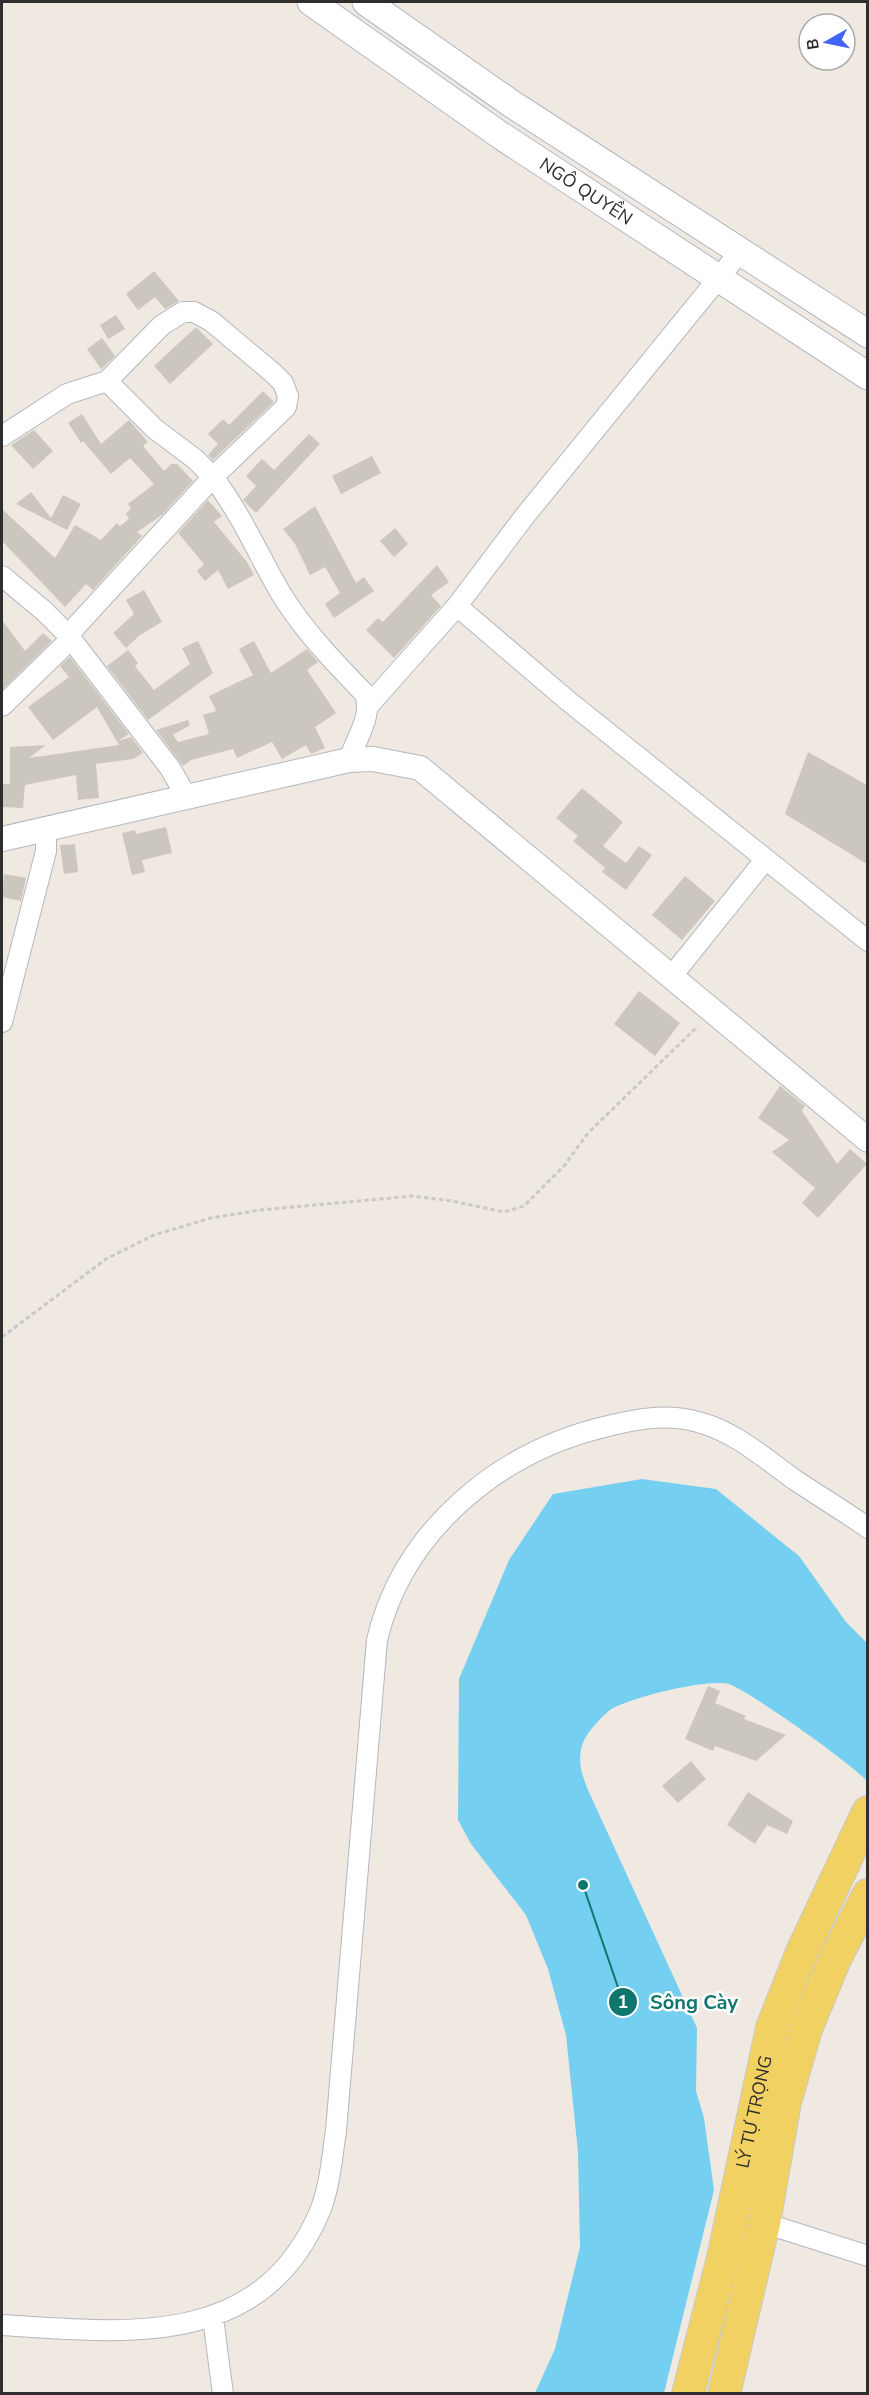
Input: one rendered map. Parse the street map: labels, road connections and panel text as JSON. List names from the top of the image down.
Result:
{
  "streets": {
    "main road": ["NGÔ QUYỀN", "LÝ TỰ TRỌNG"]
  },
  "places": ["Sông Cày"],
  "north": "left"
}
